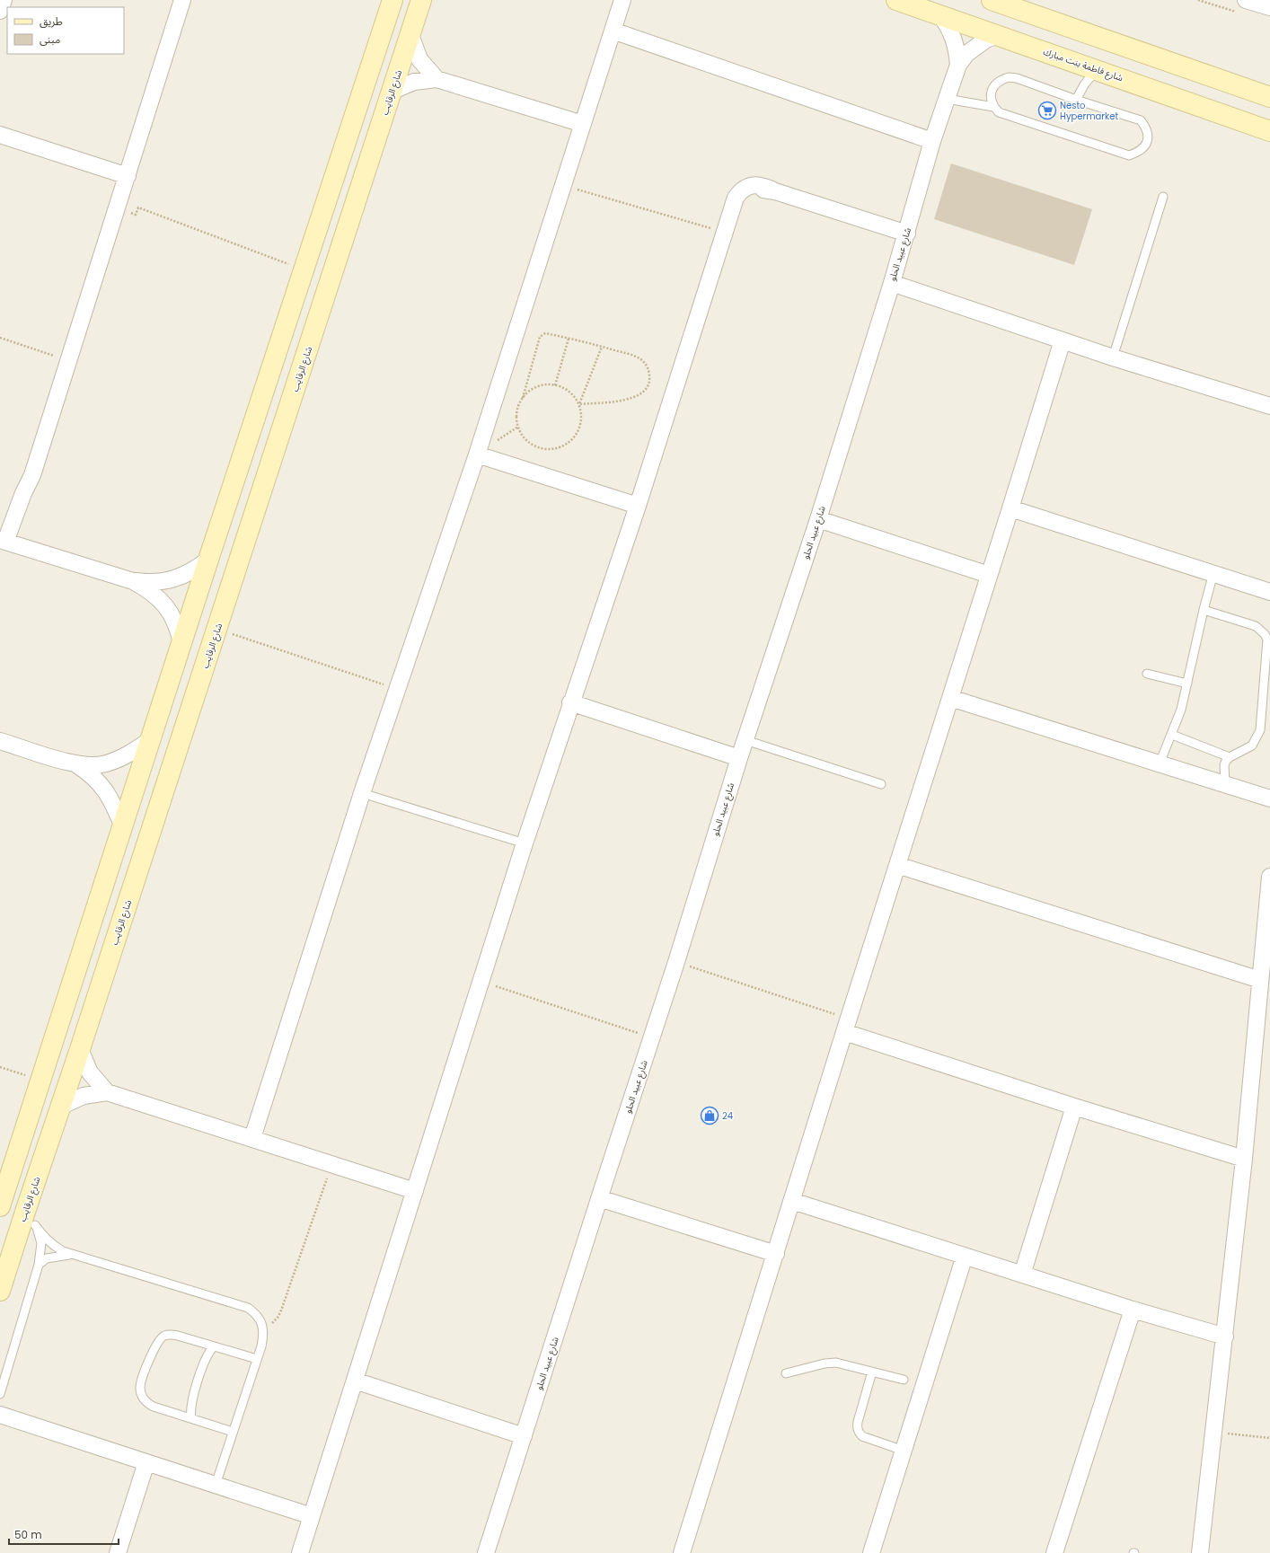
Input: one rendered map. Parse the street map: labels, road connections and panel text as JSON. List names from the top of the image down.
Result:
{
  "streets": {
    "street": ["شارع فاطمة بنت مبارك", "شارع الرقايب", "شارع عبيد الحلو"]
  },
  "crossings": [
    ["شارع فاطمة بنت مبارك", "شارع عبيد الحلو"]
  ],
  "places": {
    "supermarket": ["Nesto Hypermarket"],
    "shop": ["24"]
  },
  "legend": ["طريق", "مبنى"],
  "scale_bar": "50 m"
}
